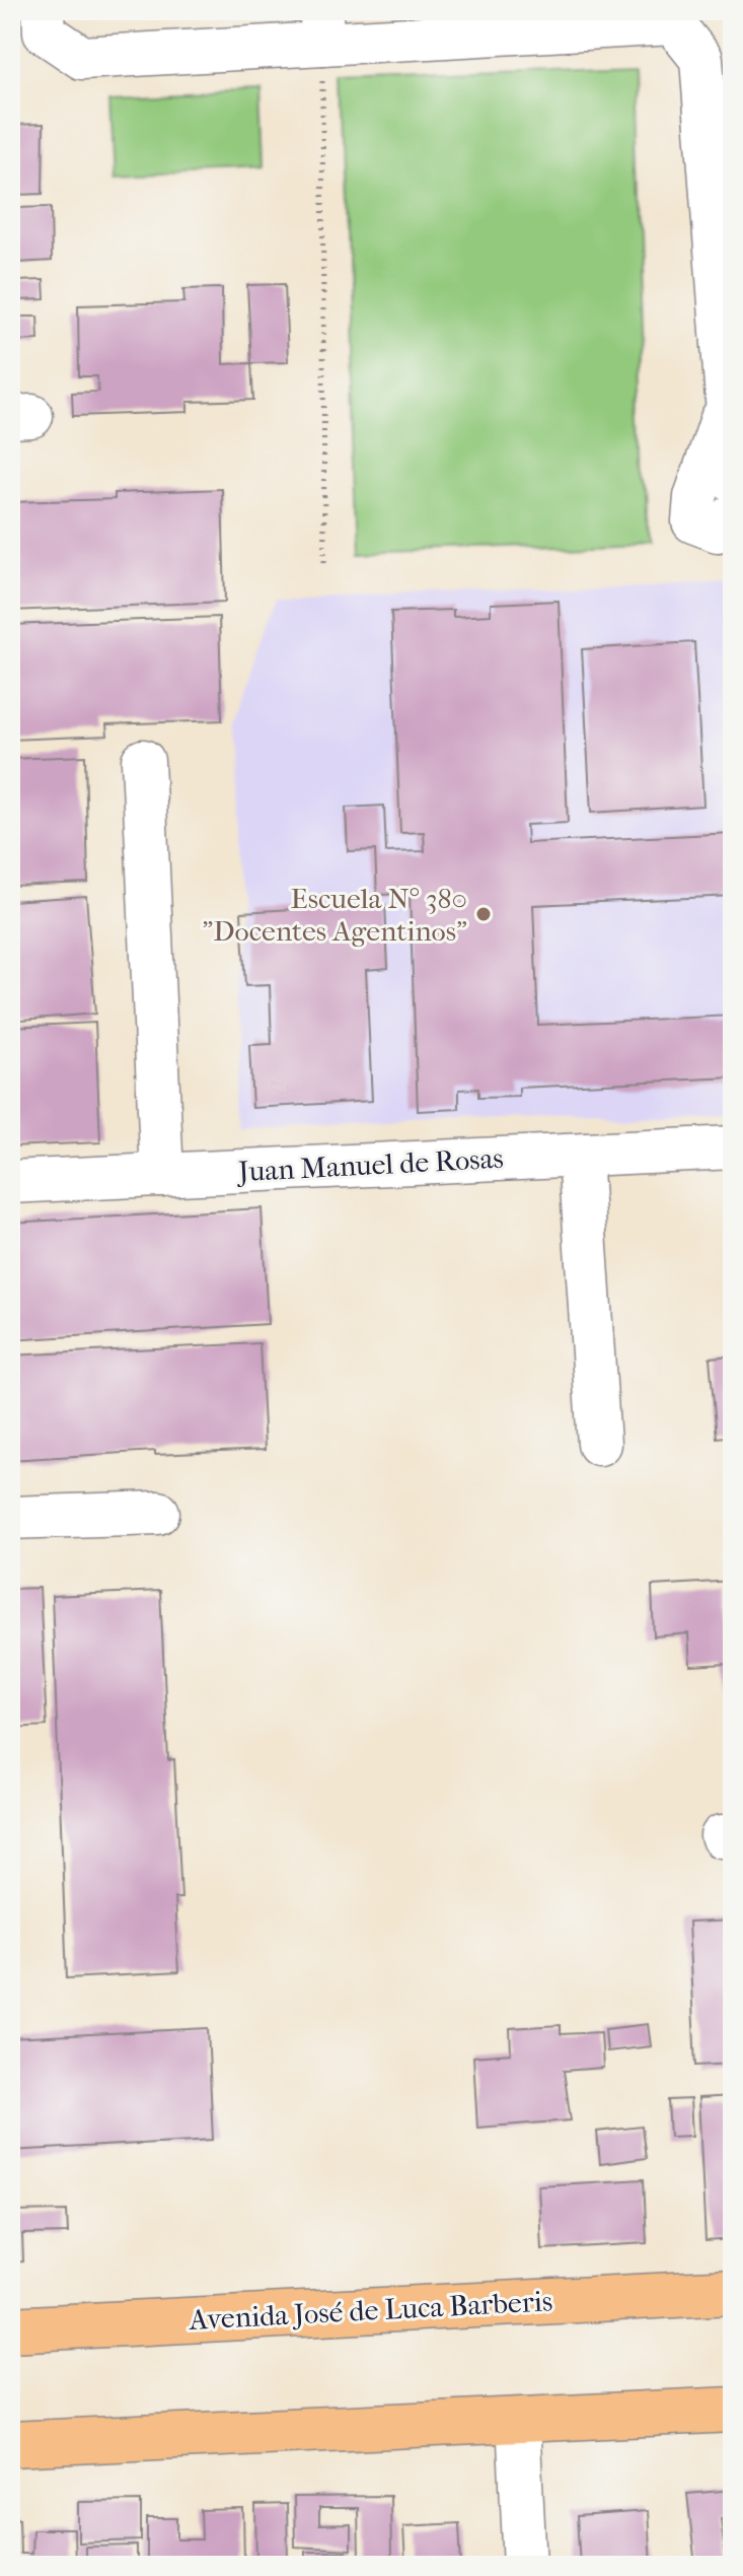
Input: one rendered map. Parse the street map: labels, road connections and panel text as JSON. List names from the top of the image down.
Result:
{
  "streets": {
    "main road": ["Avenida José de Luca Barberis"],
    "street": ["Juan Manuel de Rosas"]
  },
  "places": ["Escuela N° 380 \"Docentes Agentinos\""]
}
